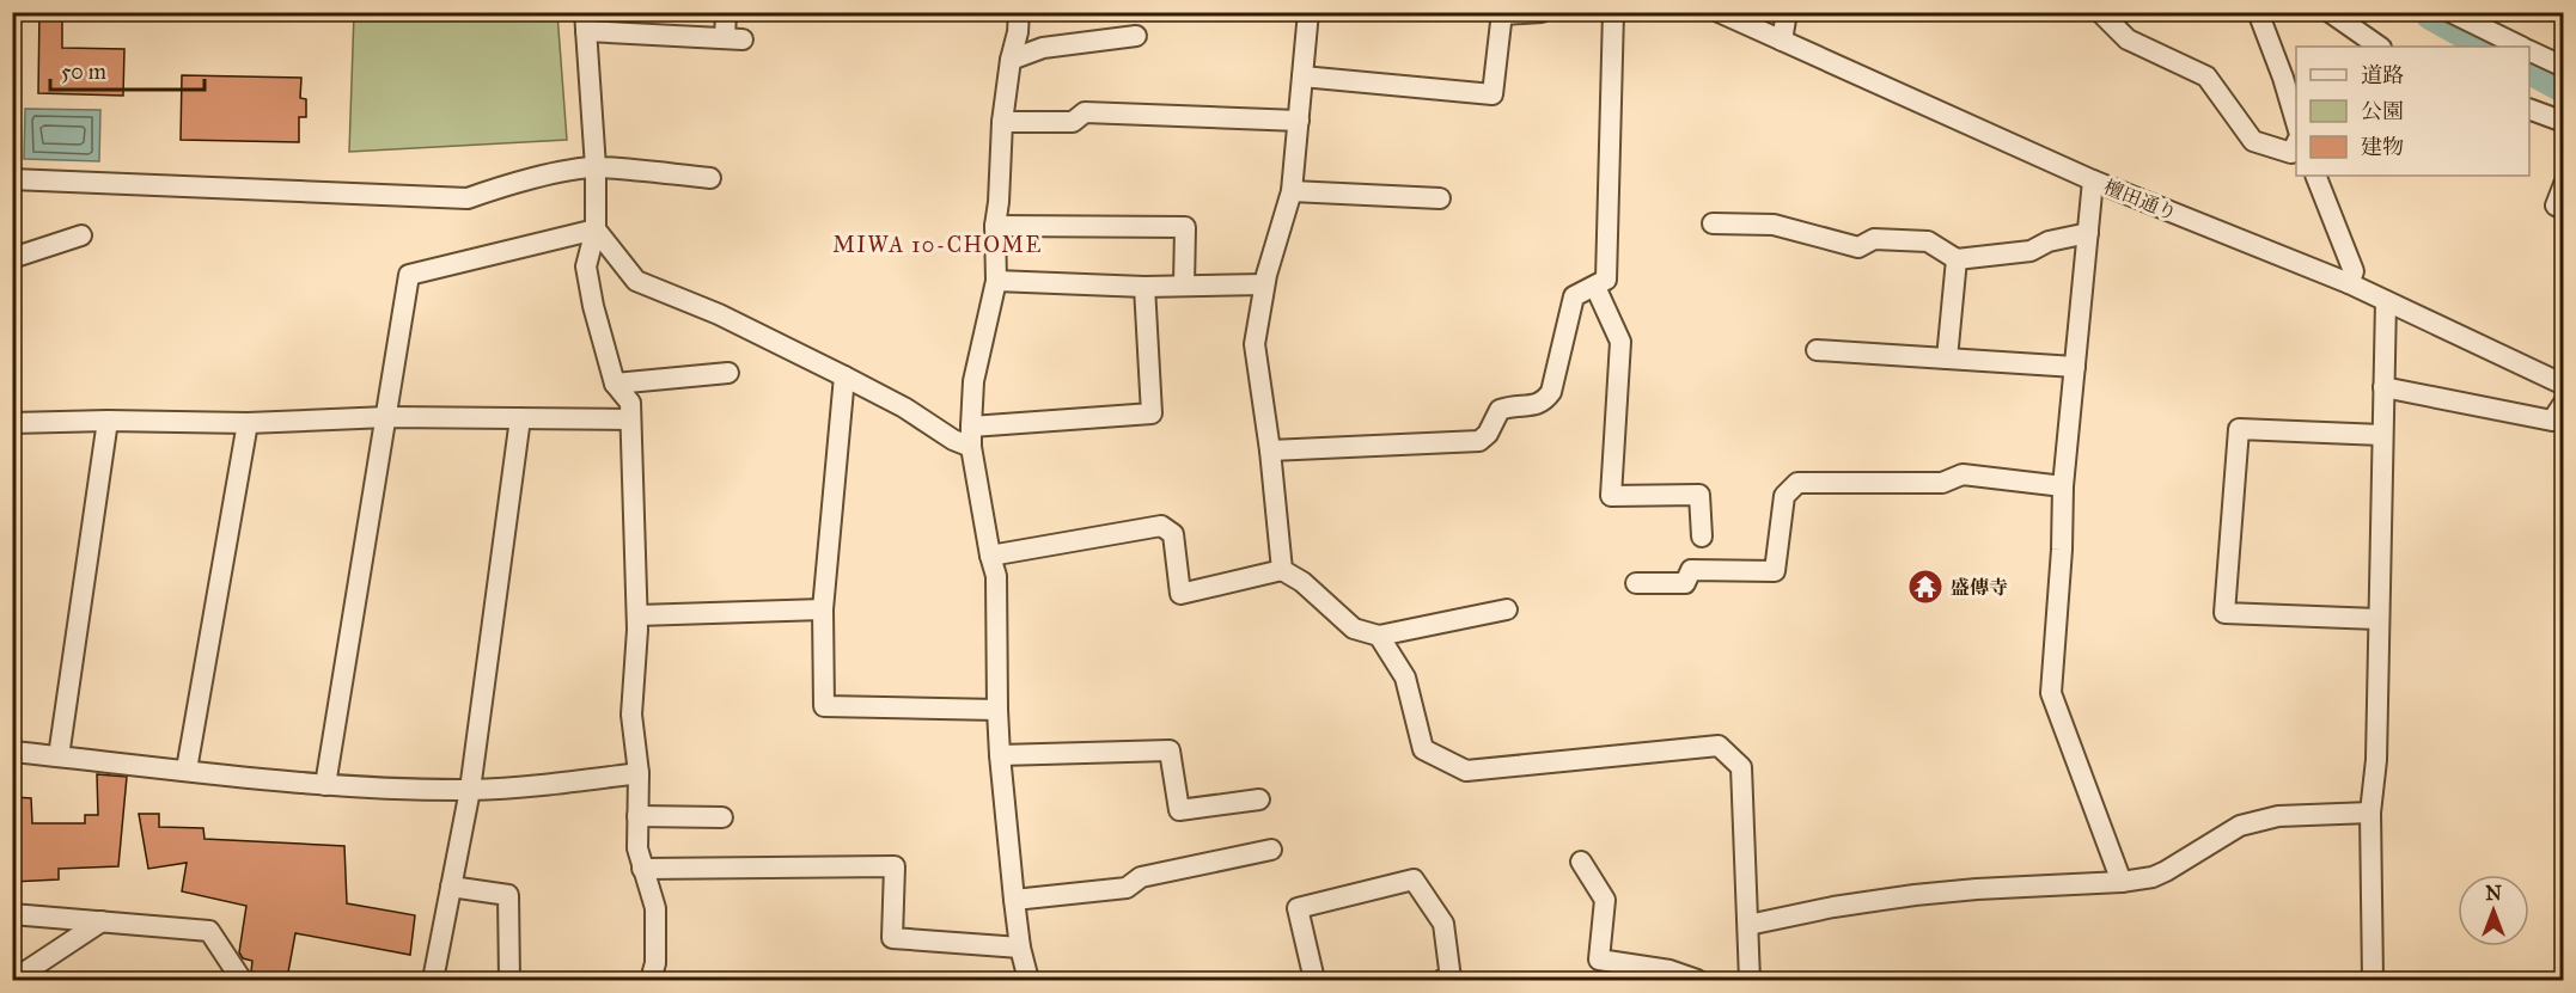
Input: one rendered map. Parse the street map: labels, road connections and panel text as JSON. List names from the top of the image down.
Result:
{
  "streets": {
    "street": ["檀田通り"]
  },
  "districts": ["MIWA 10-CHOME"],
  "places": {
    "temple": ["盛傳寺"]
  },
  "legend": ["道路", "公園", "建物"],
  "scale_bar": "50 m",
  "north": "top"
}
